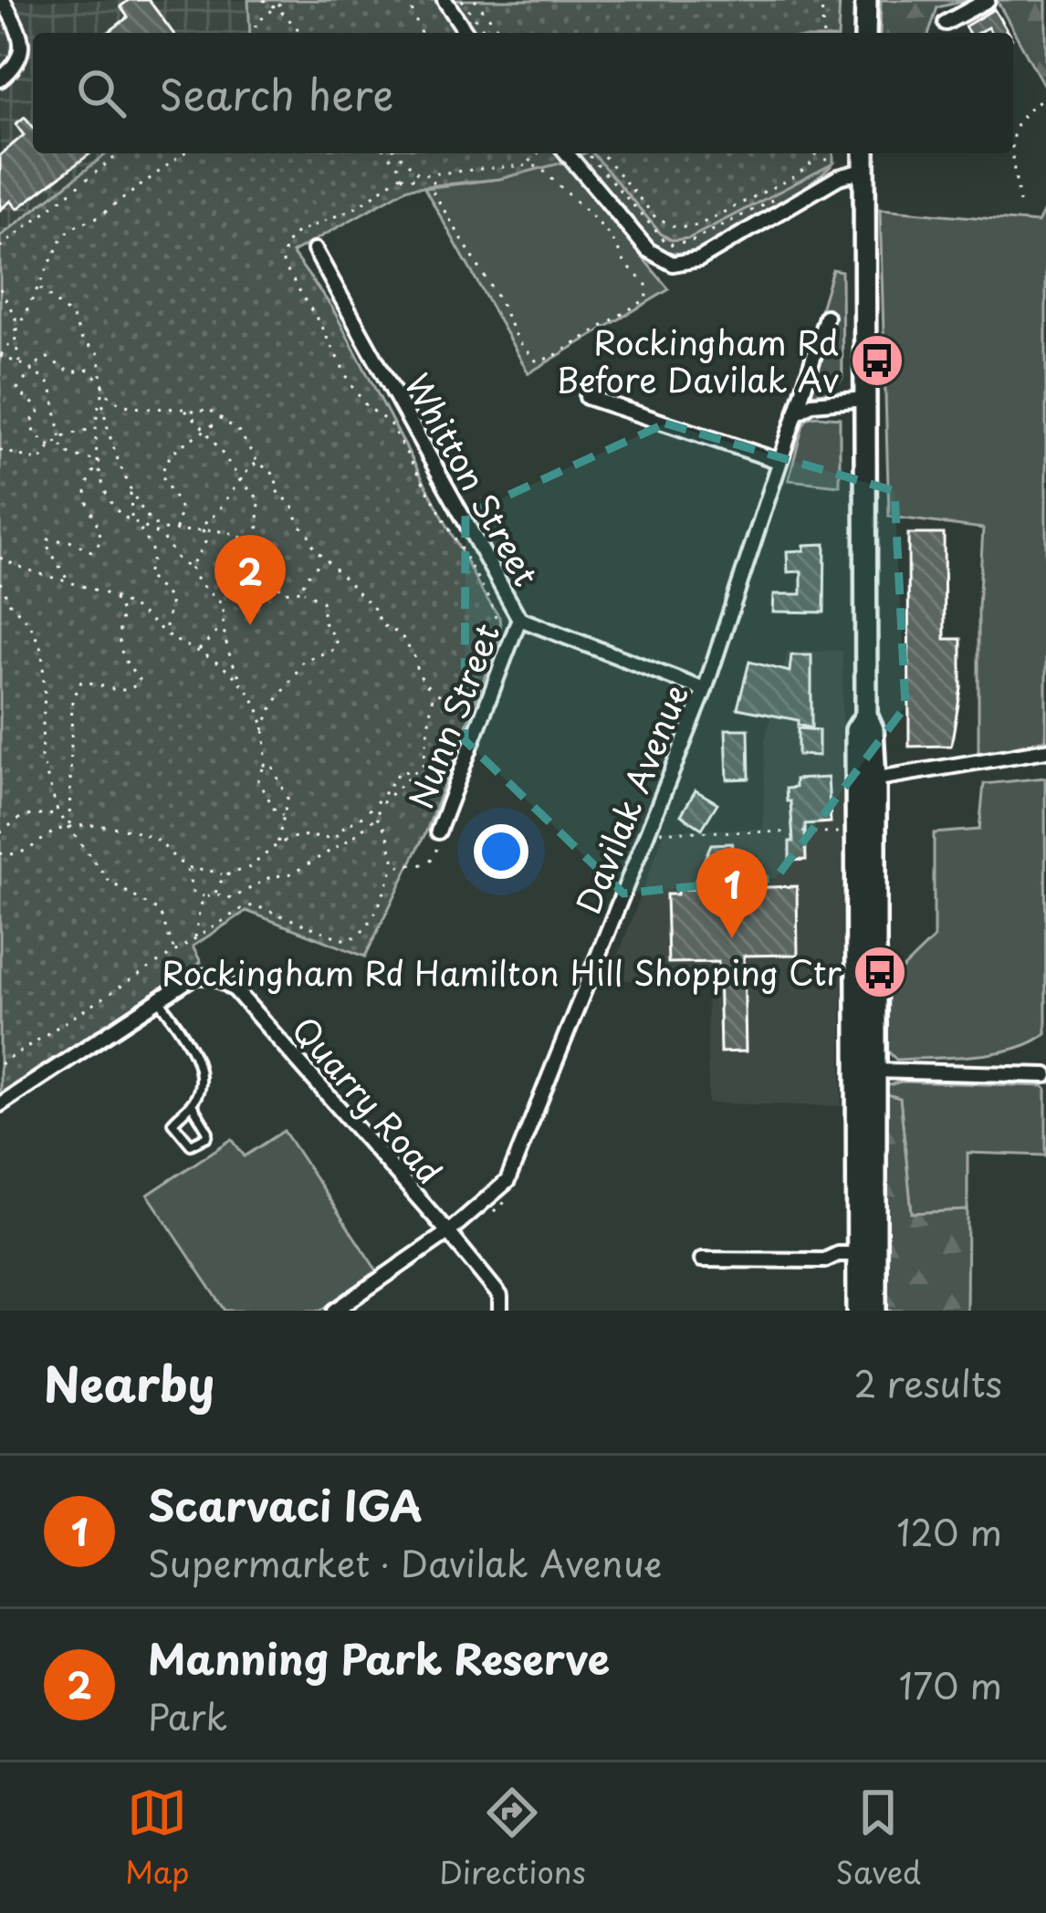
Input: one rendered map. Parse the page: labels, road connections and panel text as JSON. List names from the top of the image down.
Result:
{
  "streets": {
    "street": [
      "Whitton Street",
      "Nunn Street",
      "Davilak Avenue",
      "Quarry Road"
    ]
  },
  "crossings": [
    ["Whitton Street", "Nunn Street"],
    ["Whitton Street", "Davilak Avenue"],
    ["Davilak Avenue", "Quarry Road"]
  ],
  "places": {
    "bus stop": ["Rockingham Rd Before Davilak Av", "Rockingham Rd Hamilton Hill Shopping Ctr"]
  },
  "page": {
    "search": "Search here",
    "pins": ["2", "1"],
    "heading": ["Nearby", "2 results"],
    "list": [
      {
        "mark": "1",
        "name": "Scarvaci IGA",
        "note": "Supermarket · Davilak Avenue",
        "value": "120 m"
      },
      {
        "mark": "2",
        "name": "Manning Park Reserve",
        "note": "Park",
        "value": "170 m"
      }
    ],
    "nav": ["Map", "Directions", "Saved"]
  }
}
